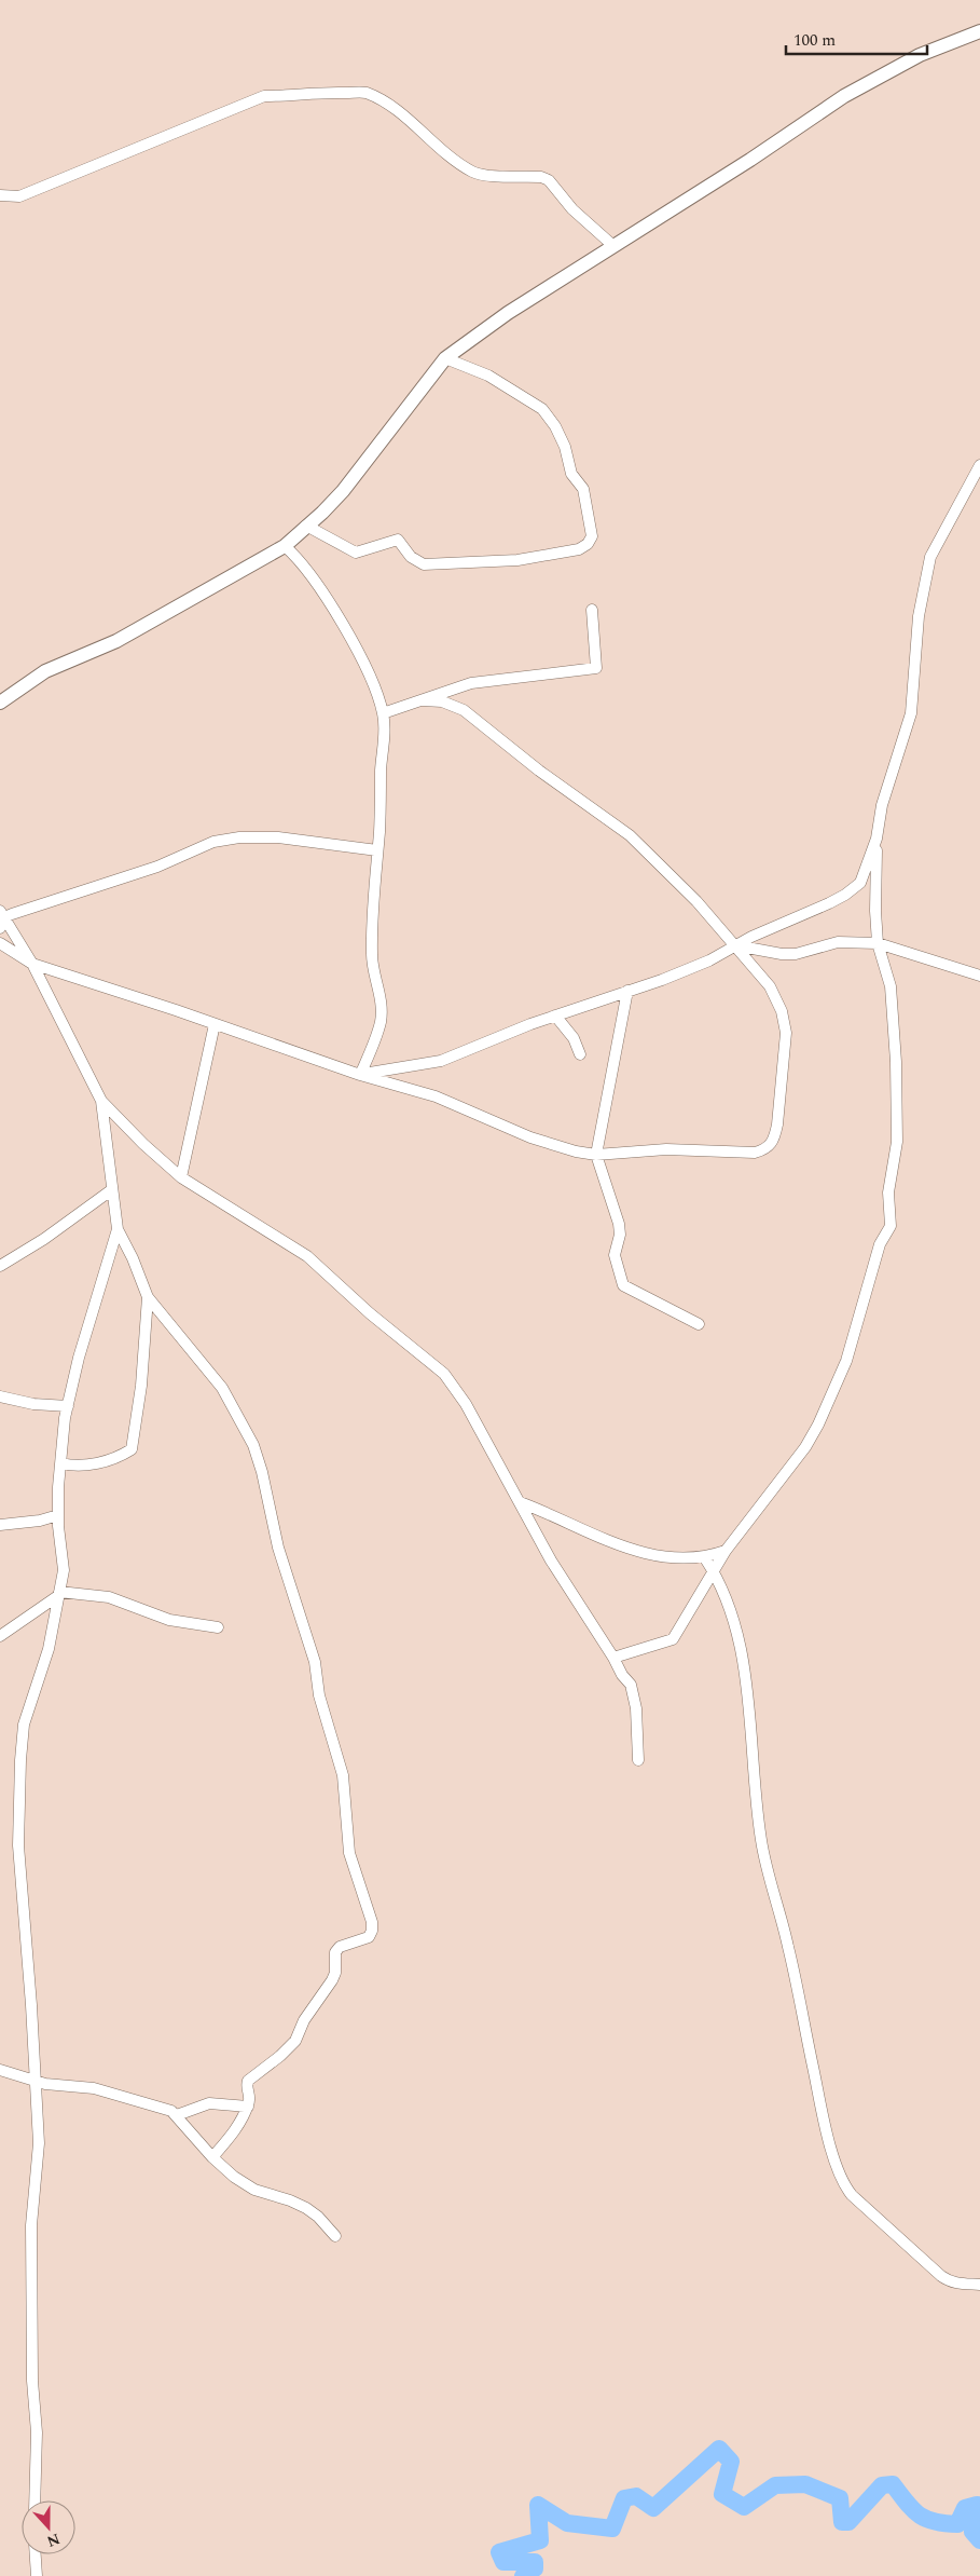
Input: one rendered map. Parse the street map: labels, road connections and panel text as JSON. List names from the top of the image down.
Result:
{
  "scale_bar": "100 m",
  "north": "bottom"
}
